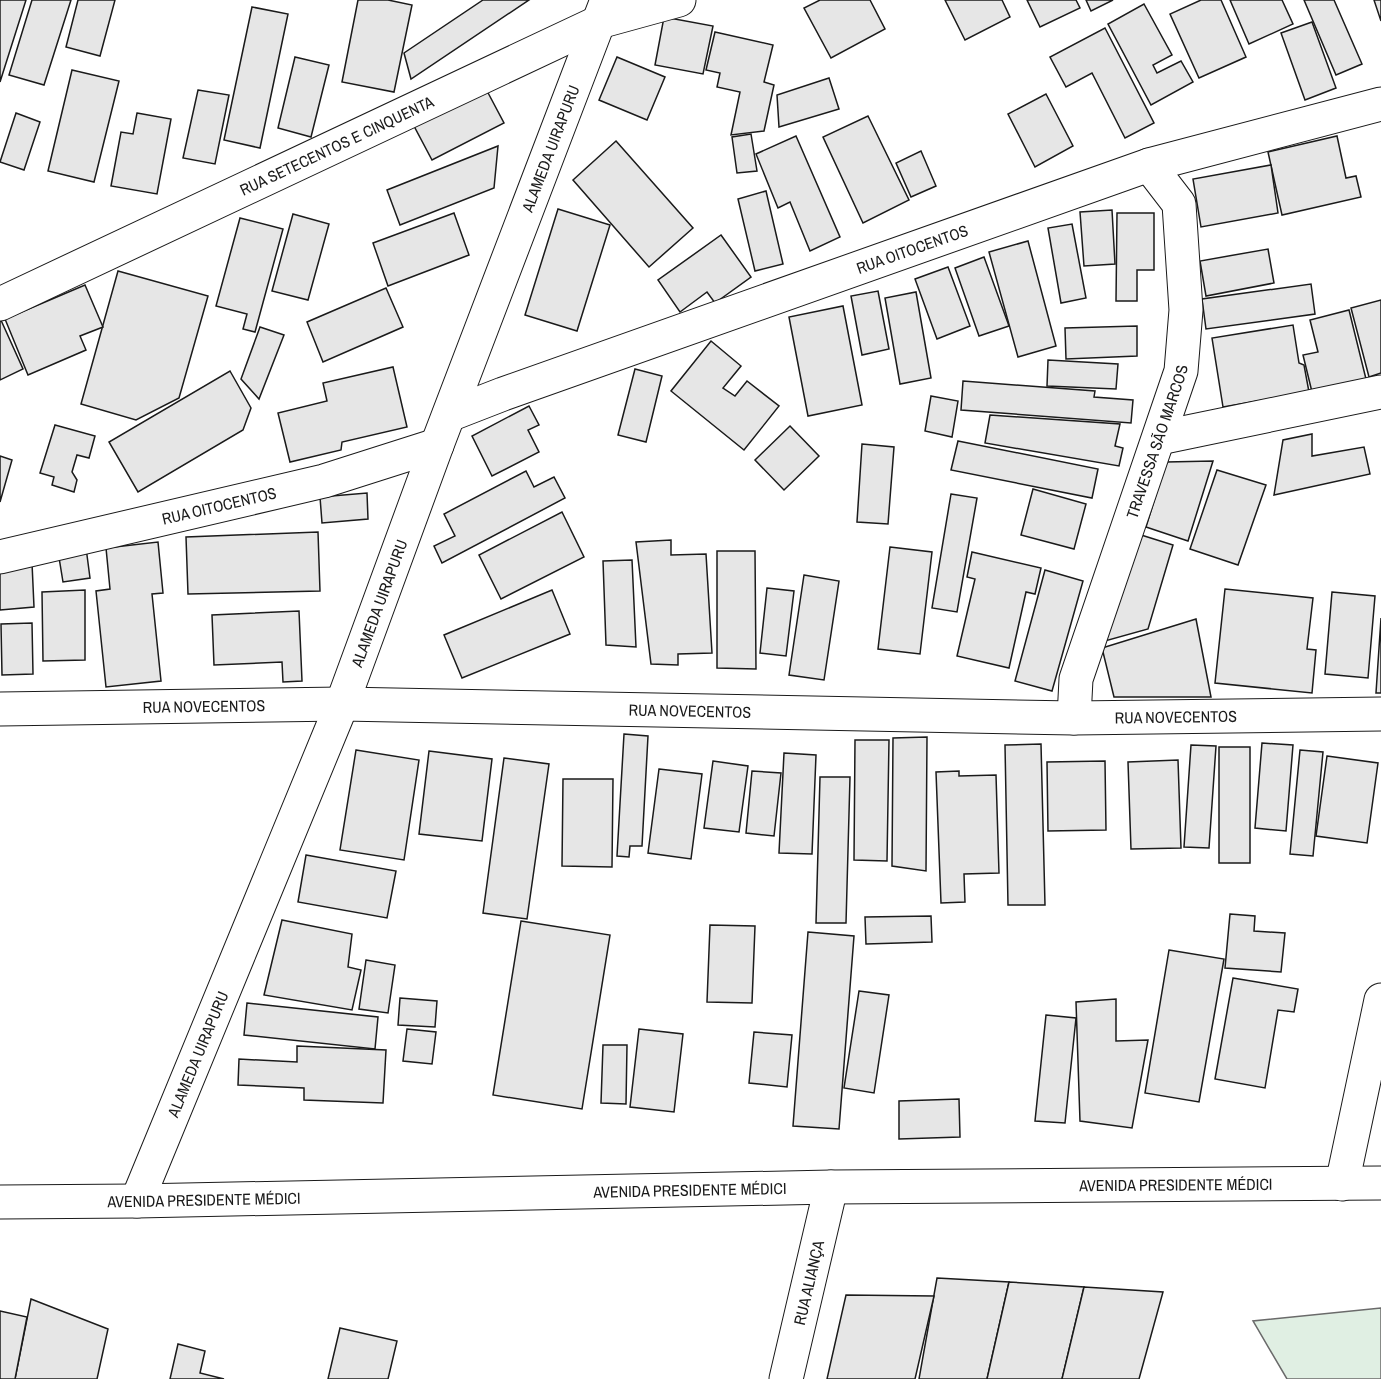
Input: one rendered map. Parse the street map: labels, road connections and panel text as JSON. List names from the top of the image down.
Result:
{
  "streets": {
    "street": [
      "RUA SETECENTOS E CINQUENTA",
      "ALAMEDA UIRAPURU",
      "RUA OITOCENTOS",
      "TRAVESSA SÃO MARCOS",
      "RUA NOVECENTOS",
      "AVENIDA PRESIDENTE MÉDICI",
      "RUA ALIANÇA"
    ]
  },
  "crossings": [
    ["RUA SETECENTOS E CINQUENTA", "ALAMEDA UIRAPURU"],
    ["ALAMEDA UIRAPURU", "RUA OITOCENTOS"],
    ["ALAMEDA UIRAPURU", "RUA NOVECENTOS"],
    ["ALAMEDA UIRAPURU", "AVENIDA PRESIDENTE MÉDICI"],
    ["RUA OITOCENTOS", "TRAVESSA SÃO MARCOS"],
    ["TRAVESSA SÃO MARCOS", "RUA NOVECENTOS"],
    ["AVENIDA PRESIDENTE MÉDICI", "RUA ALIANÇA"]
  ]
}
